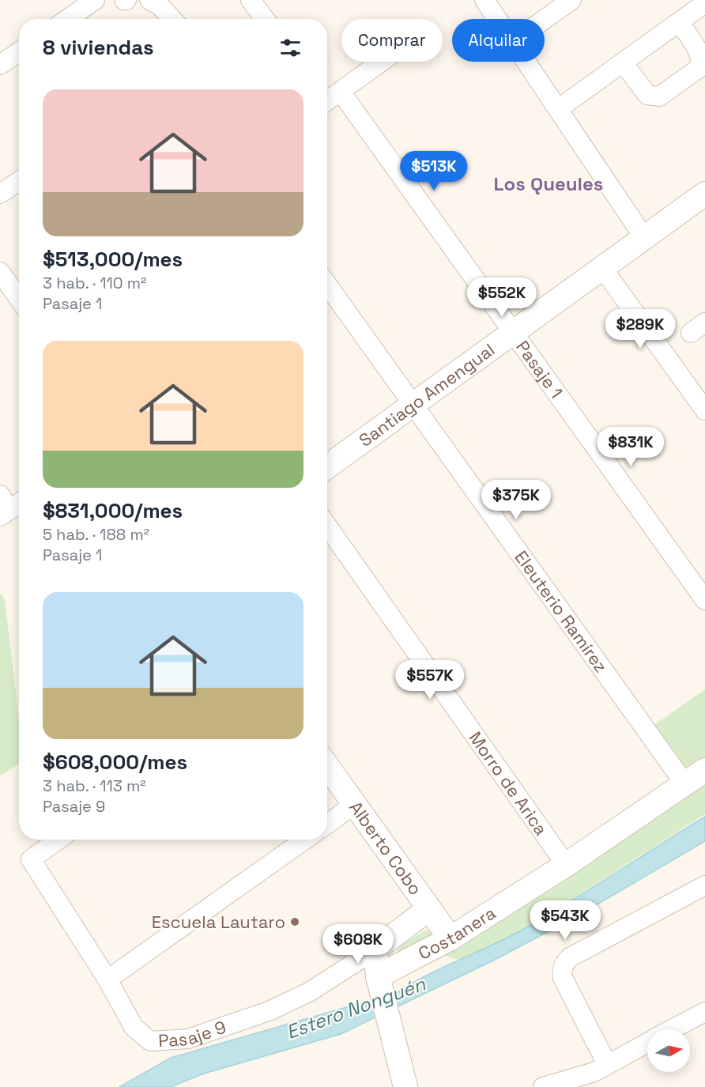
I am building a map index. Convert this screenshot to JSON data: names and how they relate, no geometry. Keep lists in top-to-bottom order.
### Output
{
  "streets": {
    "street": [
      "Pasaje 1",
      "Santiago Amengual",
      "Eleuterio Ramírez",
      "Morro de Arica",
      "Alberto Cobo",
      "Costanera",
      "Pasaje 9"
    ]
  },
  "crossings": [
    ["Pasaje 1", "Santiago Amengual"],
    ["Santiago Amengual", "Eleuterio Ramírez"],
    ["Eleuterio Ramírez", "Costanera"],
    ["Morro de Arica", "Costanera"],
    ["Alberto Cobo", "Costanera"],
    ["Costanera", "Pasaje 9"]
  ],
  "districts": ["Los Queules"],
  "water": ["Estero Nonguén"],
  "places": ["Escuela Lautaro"],
  "north": "right",
  "page": {
    "chip": ["Comprar", "Alquilar"],
    "heading": "8 viviendas",
    "list": [
      {
        "name": "$513,000/mes",
        "note": "3 hab. · 110 m² · Pasaje 1"
      },
      {
        "name": "$831,000/mes",
        "note": "5 hab. · 188 m² · Pasaje 1"
      },
      {
        "name": "$608,000/mes",
        "note": "3 hab. · 113 m² · Pasaje 9"
      }
    ],
    "price": [
      "$513K",
      "$552K",
      "$289K",
      "$831K",
      "$375K",
      "$557K",
      "$543K",
      "$608K"
    ]
  }
}
